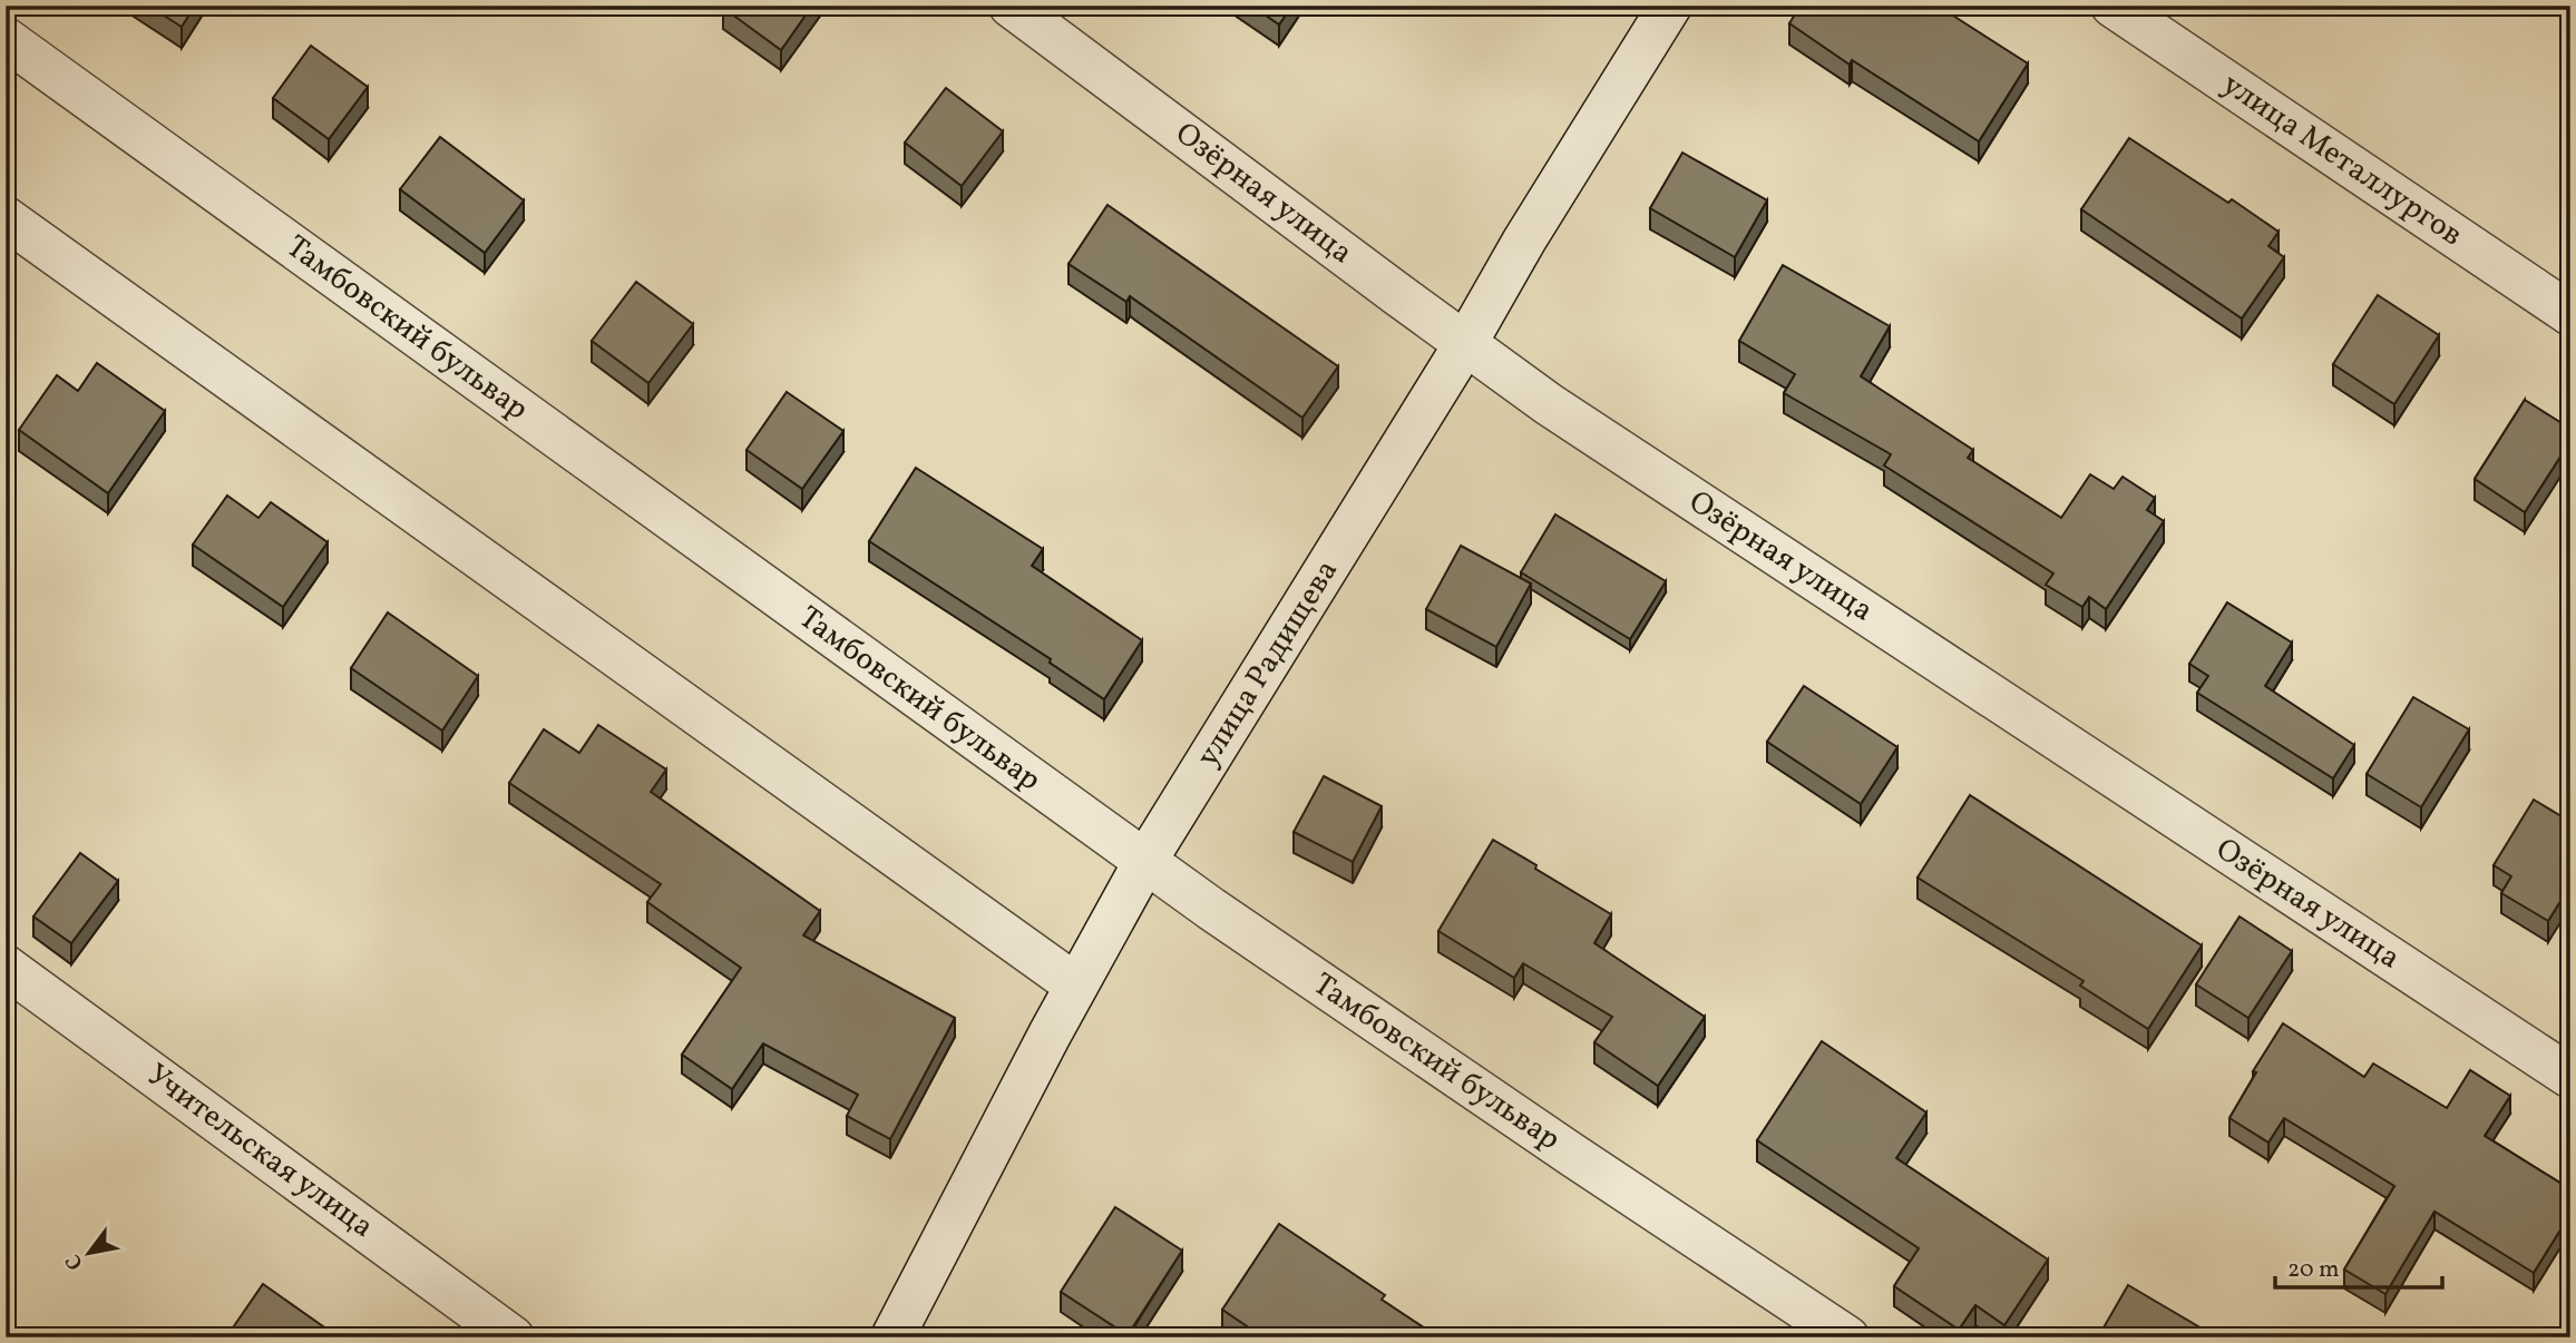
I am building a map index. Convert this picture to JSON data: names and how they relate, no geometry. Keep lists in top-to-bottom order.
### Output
{
  "streets": {
    "street": [
      "улица Металлургов",
      "Озёрная улица",
      "Тамбовский бульвар",
      "улица Радищева",
      "Учительская улица"
    ]
  },
  "crossings": [
    ["Озёрная улица", "улица Радищева"],
    ["Тамбовский бульвар", "улица Радищева"]
  ],
  "scale_bar": "20 m",
  "north": "bottom left"
}
